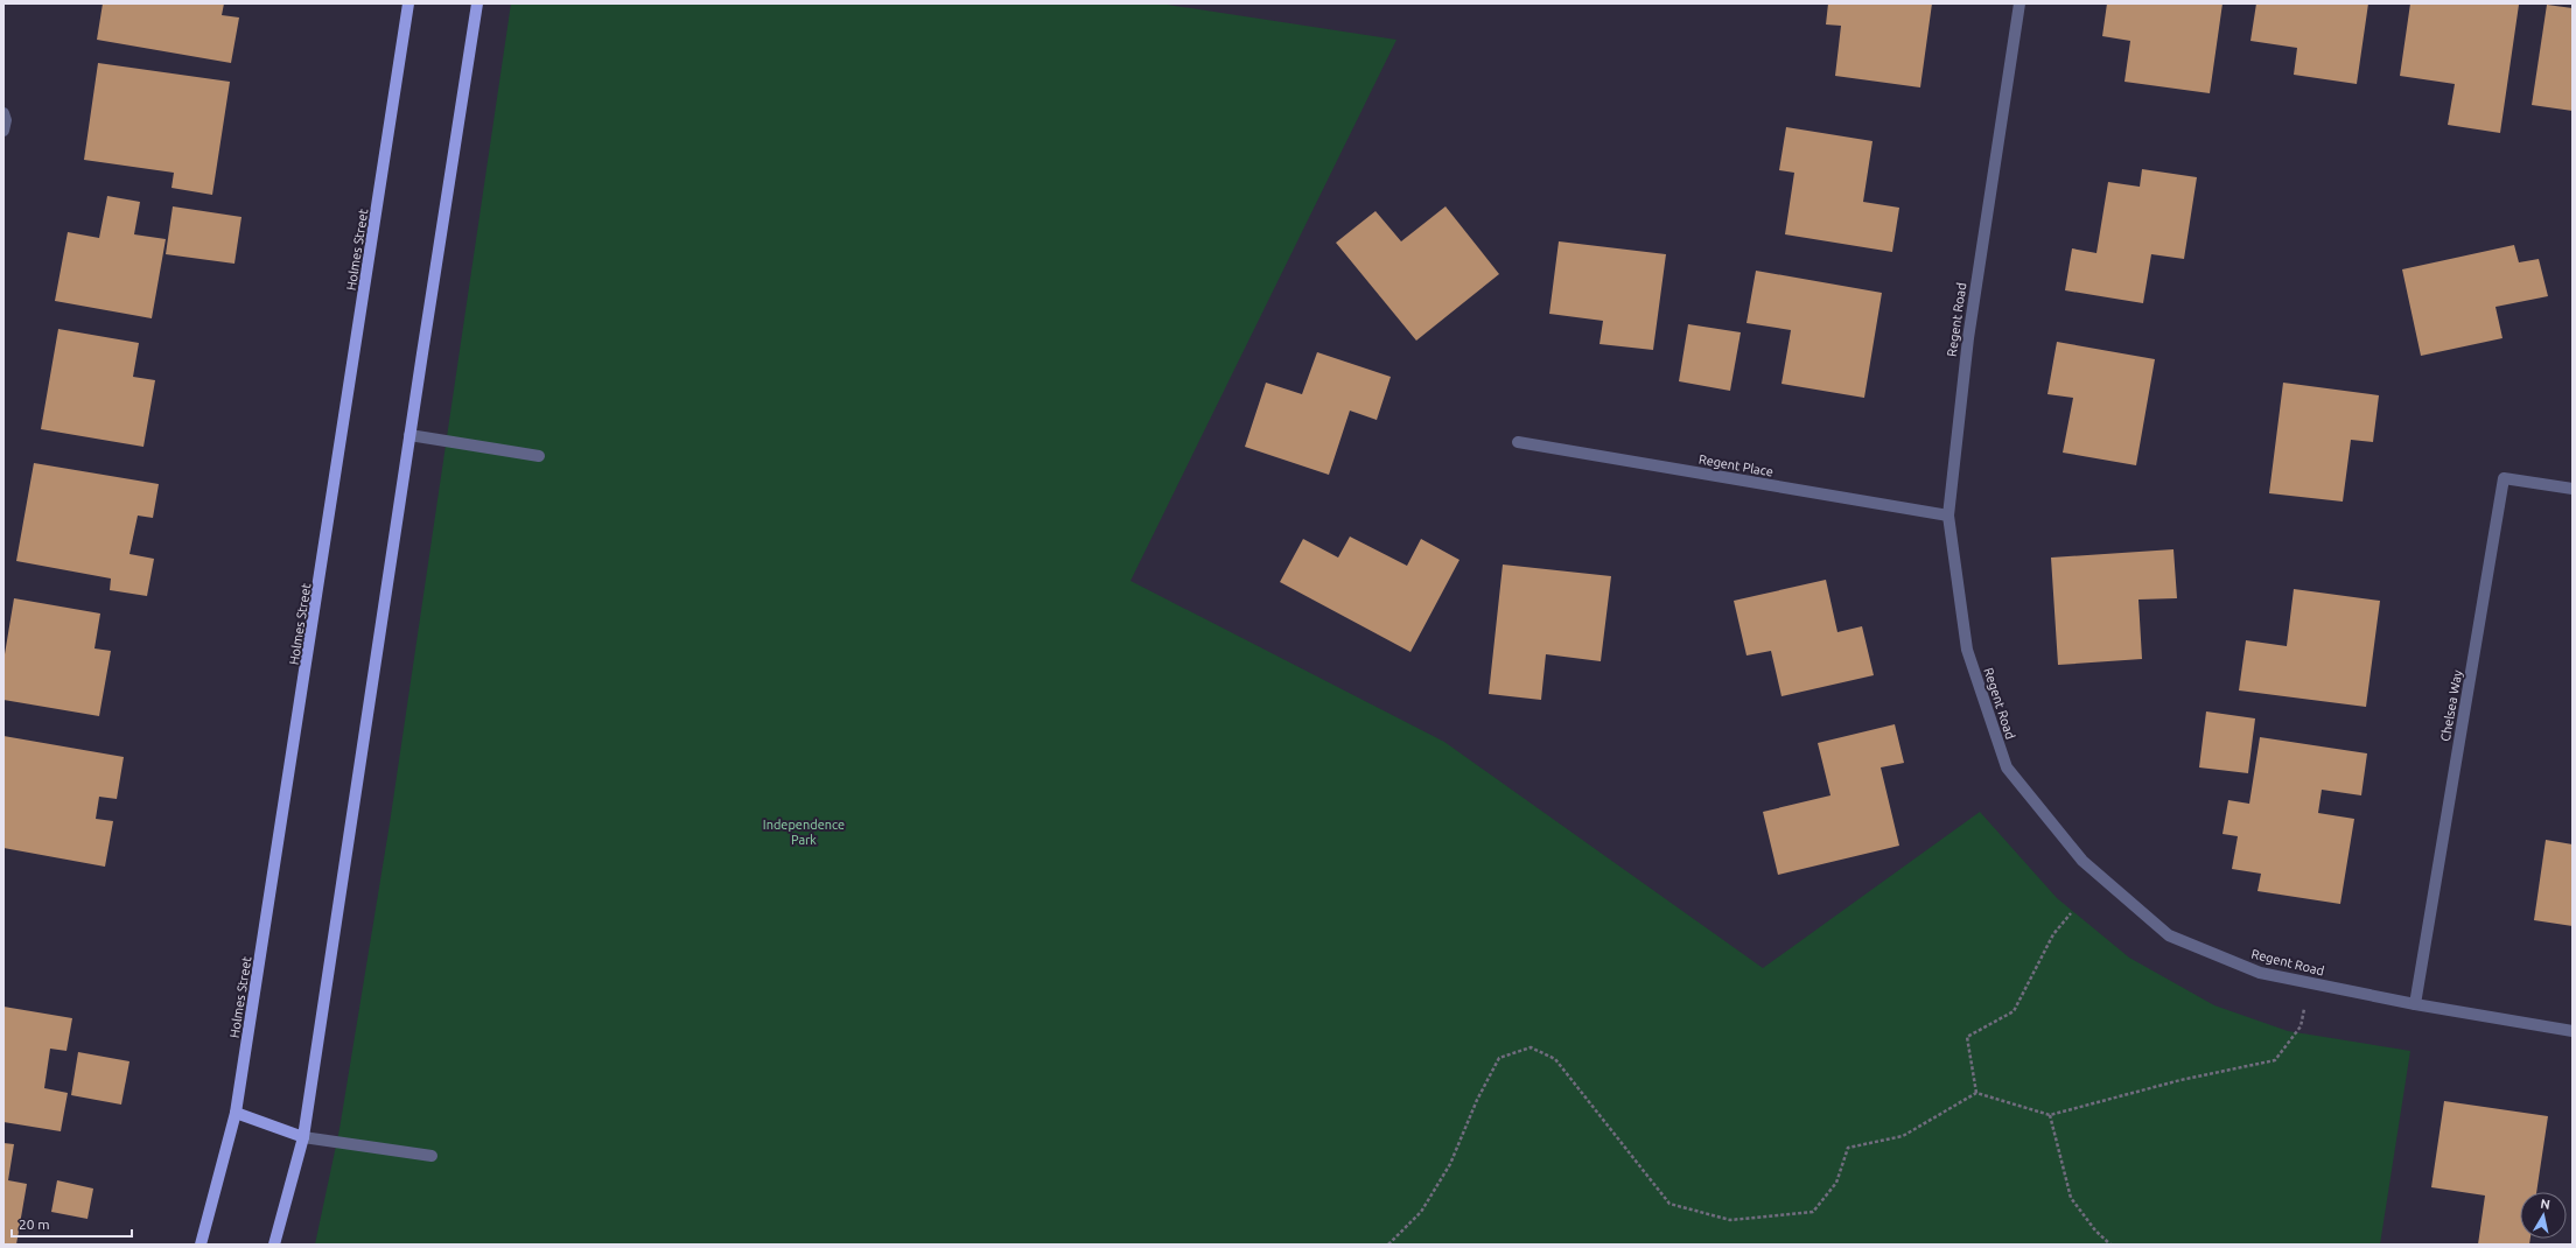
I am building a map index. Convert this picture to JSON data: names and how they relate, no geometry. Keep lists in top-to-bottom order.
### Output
{
  "streets": {
    "main road": ["Holmes Street"],
    "street": ["Regent Road", "Regent Place", "Chelsea Way"]
  },
  "crossings": [
    ["Regent Road", "Regent Place"],
    ["Regent Road", "Chelsea Way"]
  ],
  "parks": ["Independence Park"],
  "scale_bar": "20 m",
  "north": "top"
}
